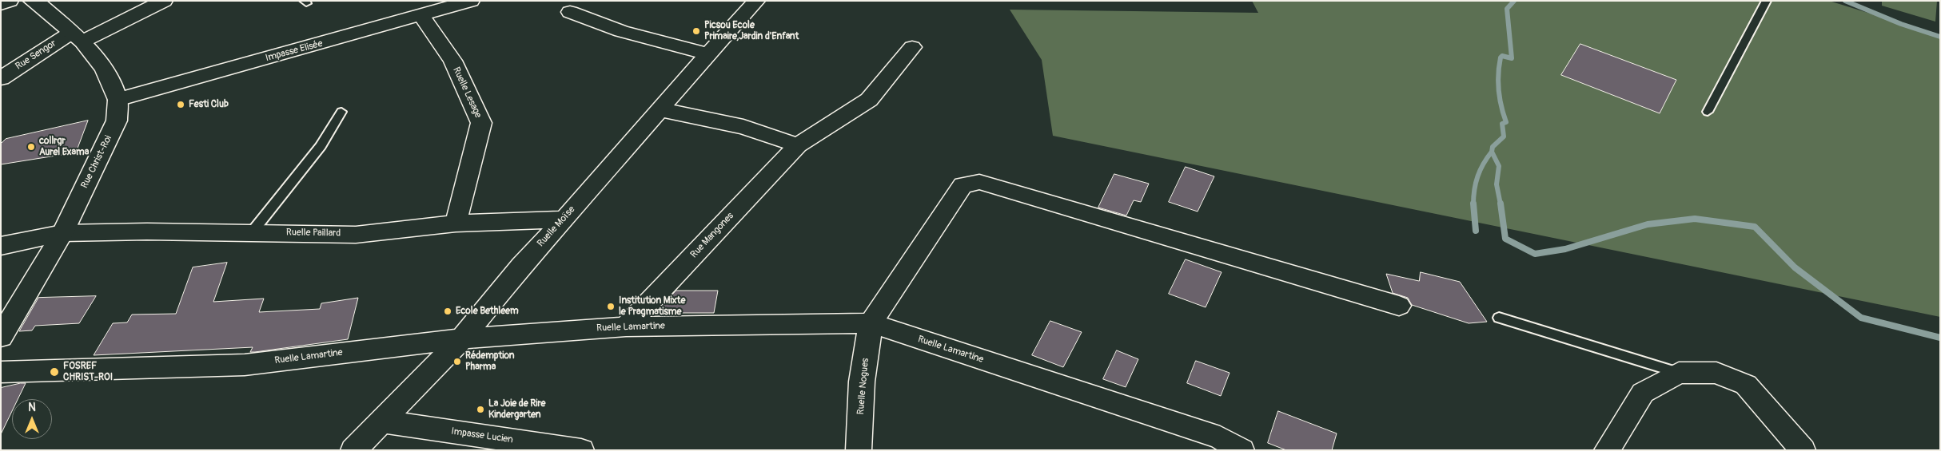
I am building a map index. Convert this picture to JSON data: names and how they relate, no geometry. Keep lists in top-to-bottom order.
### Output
{
  "streets": {
    "street": [
      "Impasse Elisée",
      "Rue Sengor",
      "Ruelle Lesage",
      "Rue Christ-Roi",
      "Ruelle Moïse",
      "Ruelle Paillard",
      "Rue Mangones",
      "Ruelle Lamartine",
      "Ruelle Nogues",
      "Impasse Lucien"
    ]
  },
  "crossings": [
    ["Impasse Elisée", "Ruelle Lesage"],
    ["Impasse Elisée", "Rue Christ-Roi"],
    ["Rue Sengor", "Rue Christ-Roi"],
    ["Ruelle Lesage", "Ruelle Paillard"],
    ["Rue Christ-Roi", "Ruelle Paillard"],
    ["Ruelle Moïse", "Ruelle Paillard"],
    ["Ruelle Moïse", "Ruelle Lamartine"],
    ["Ruelle Moïse", "Impasse Lucien"],
    ["Rue Mangones", "Ruelle Lamartine"],
    ["Ruelle Lamartine", "Ruelle Nogues"]
  ],
  "places": [
    "Picsou Ecole Primaire,Jardin d'Enfant",
    "Festi Club",
    "collrgr Aurel Exama",
    "Institution Mixte le Pragmatisme",
    "Ecole Bethleem",
    "Rédemption Pharma",
    "FOSREF CHRIST-ROI",
    "La Joie de Rire Kindergarten"
  ],
  "north": "top"
}
